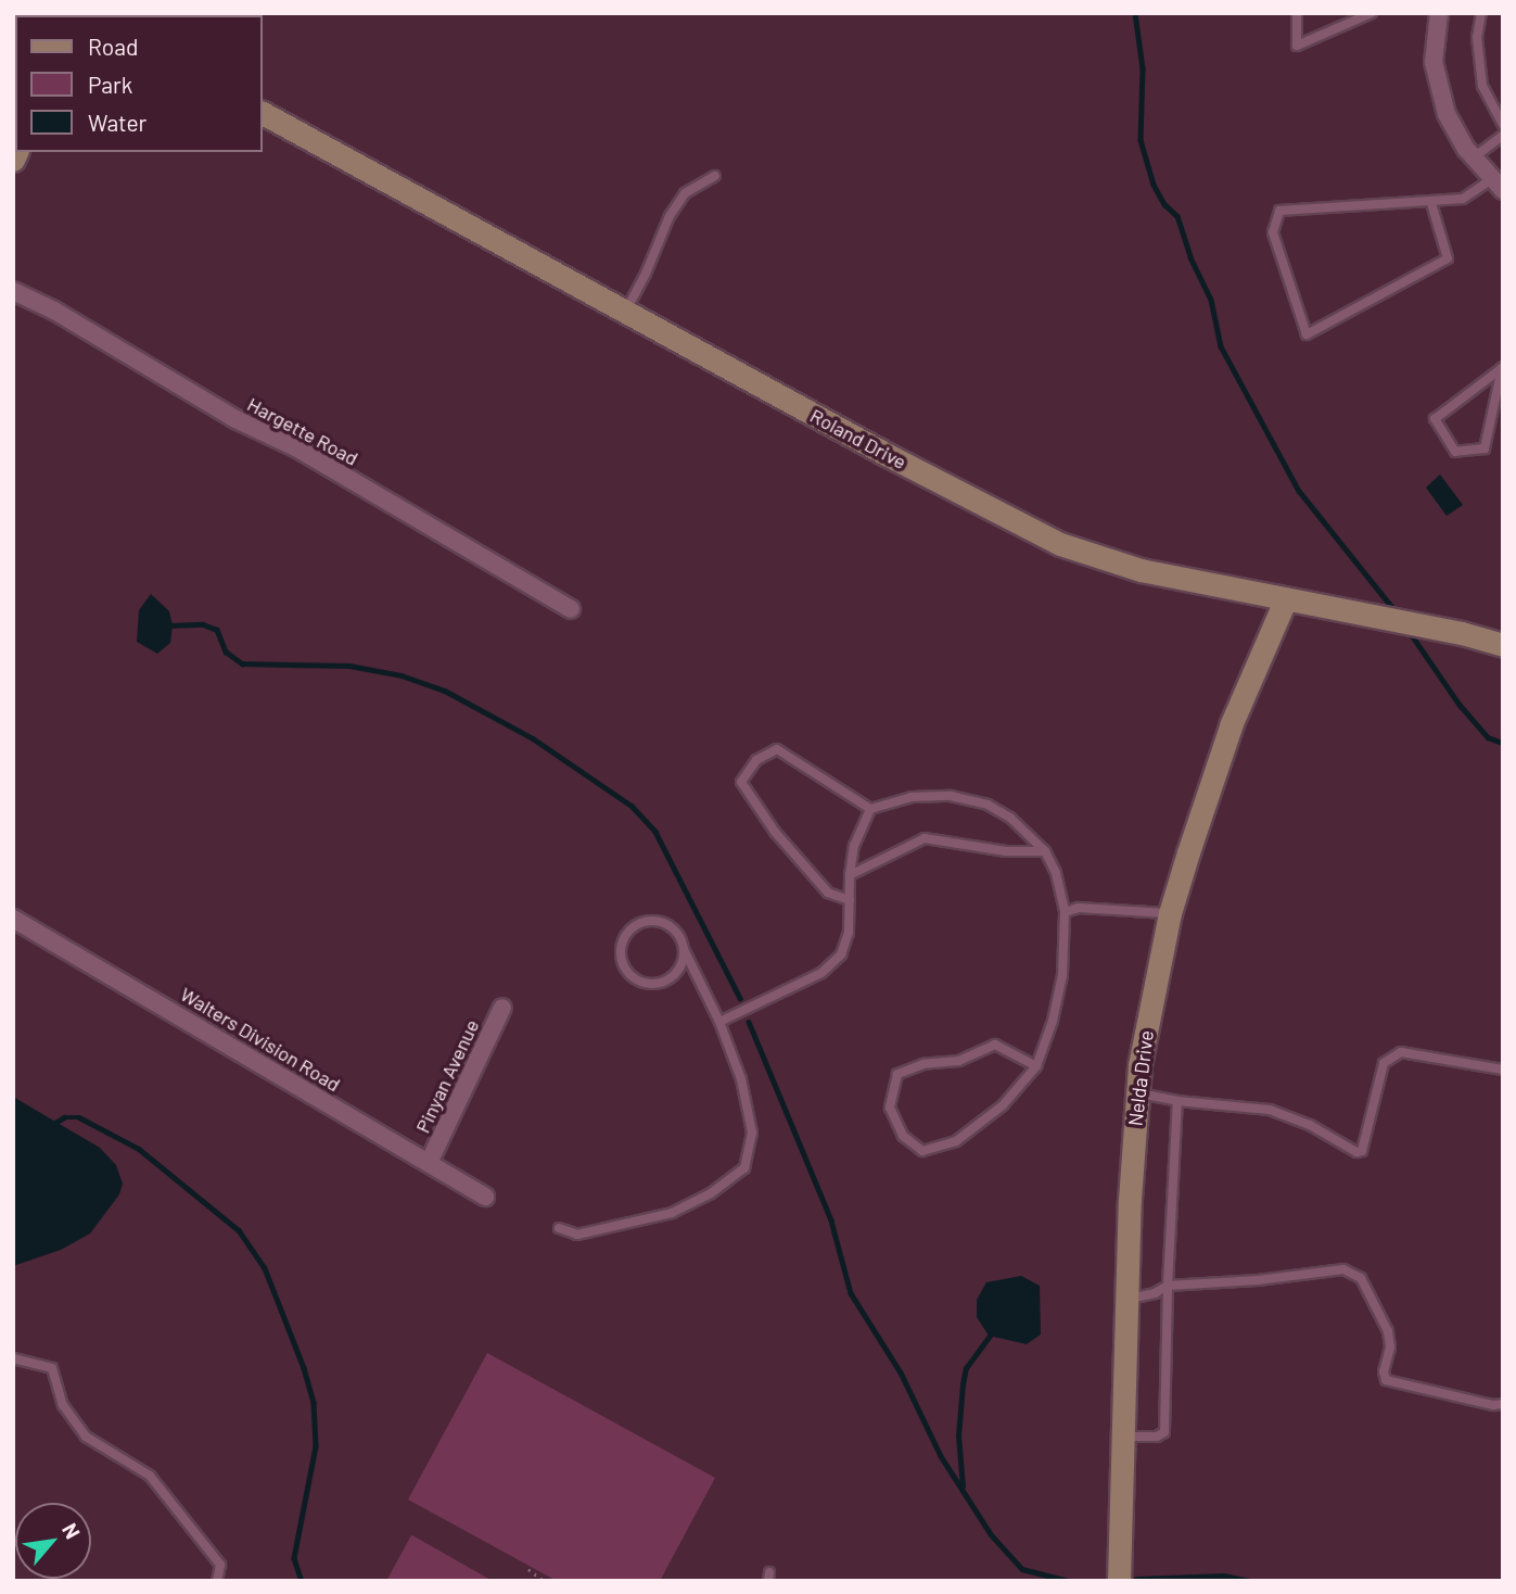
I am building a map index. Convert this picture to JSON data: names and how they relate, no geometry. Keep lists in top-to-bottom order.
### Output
{
  "streets": {
    "street": [
      "Hargette Road",
      "Roland Drive",
      "Walters Division Road",
      "Pinyan Avenue",
      "Nelda Drive"
    ]
  },
  "crossings": [
    ["Roland Drive", "Nelda Drive"],
    ["Walters Division Road", "Pinyan Avenue"]
  ],
  "legend": ["Road", "Park", "Water"],
  "north": "top right"
}
